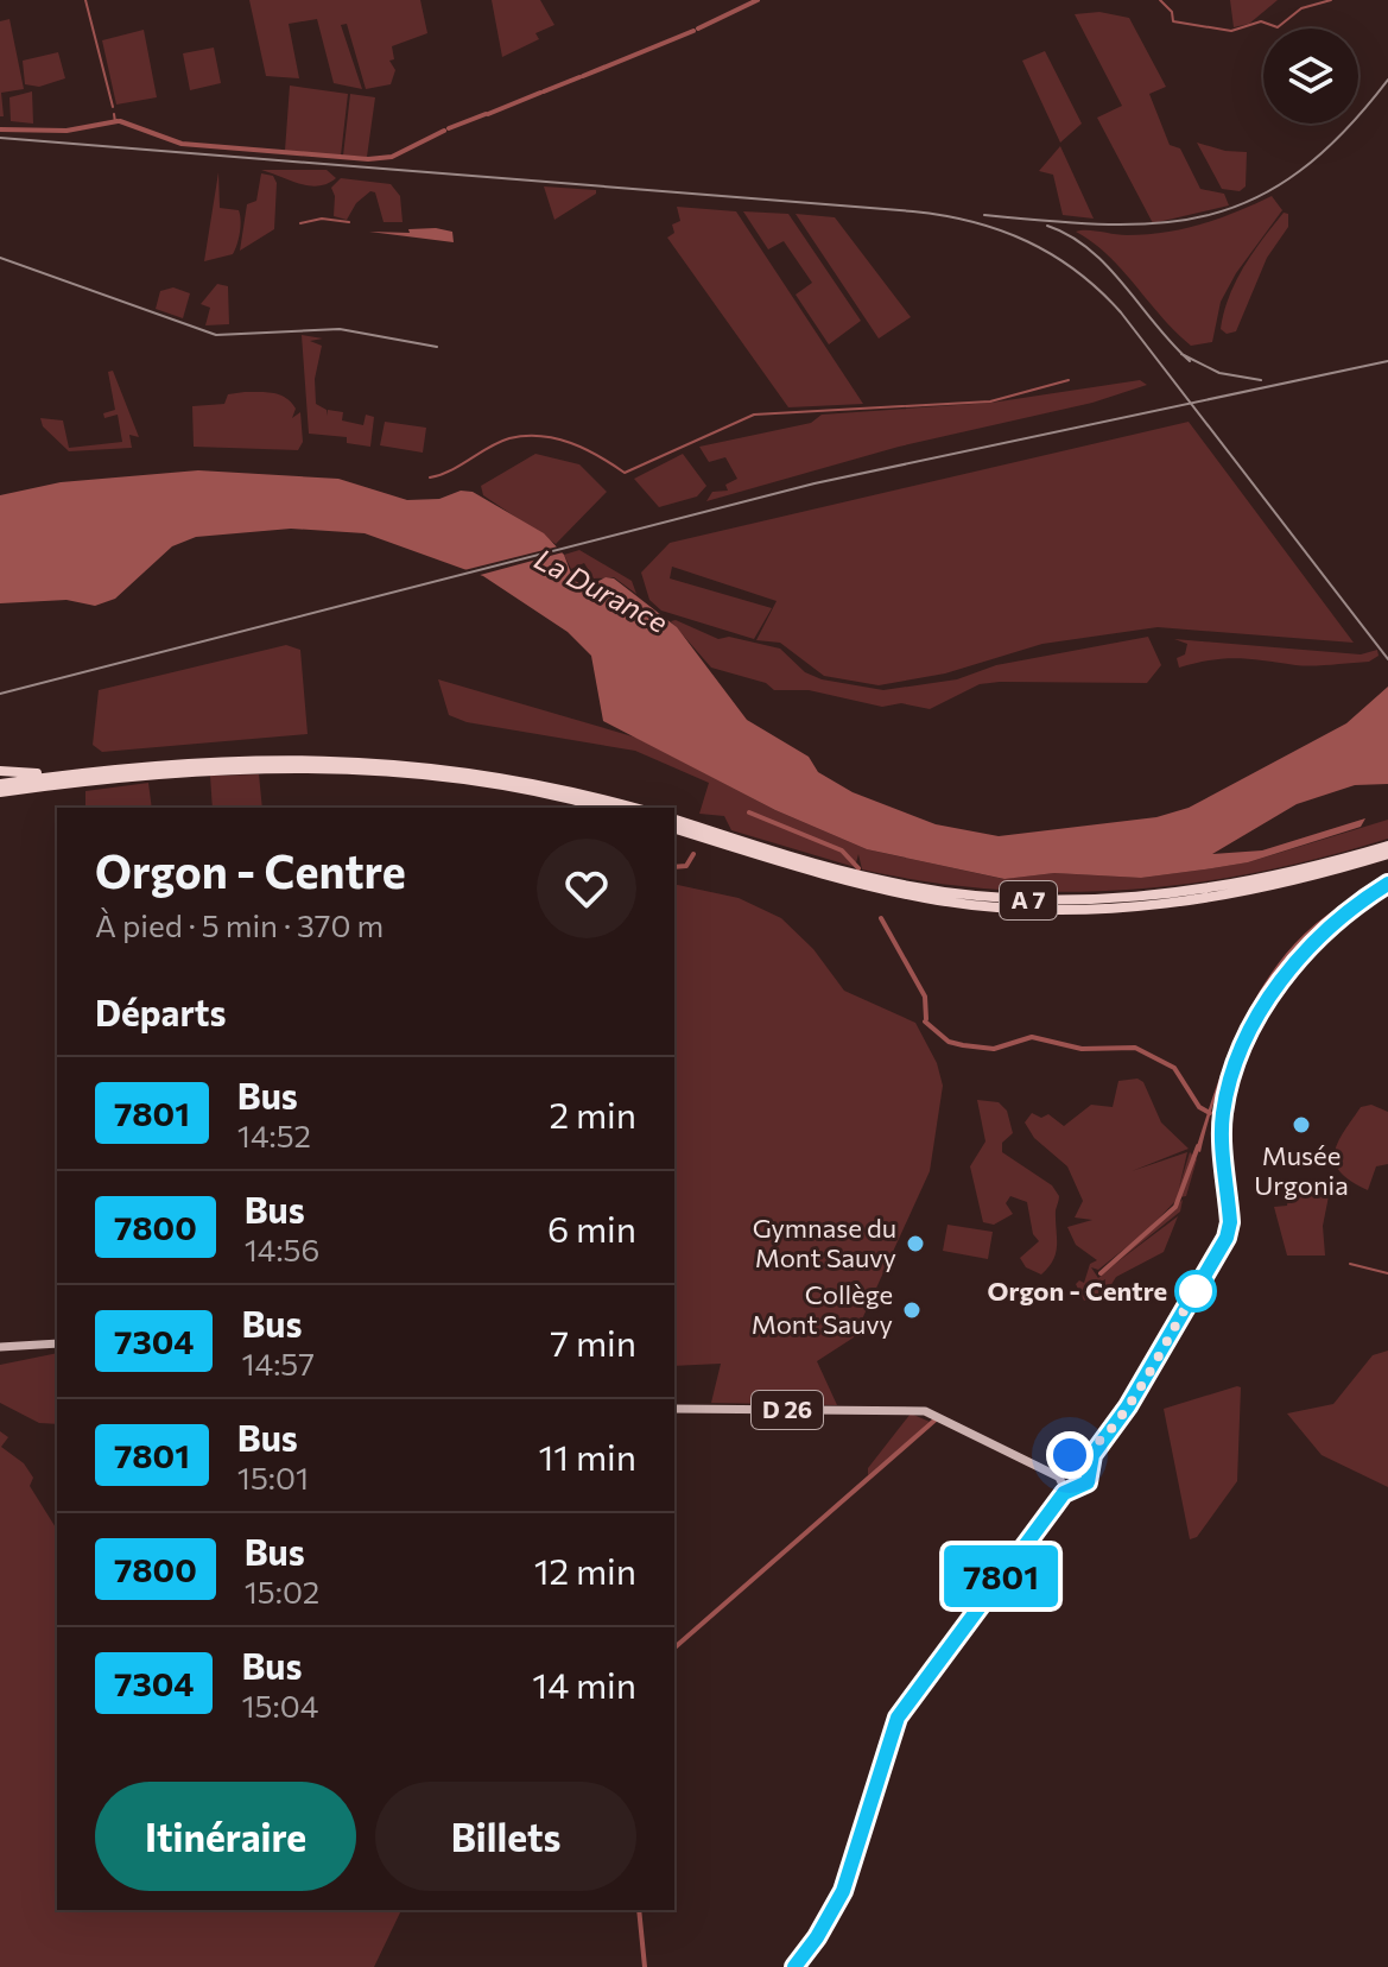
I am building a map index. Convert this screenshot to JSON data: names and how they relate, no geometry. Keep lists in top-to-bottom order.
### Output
{
  "streets": {
    "highway": ["A 7"],
    "main road": ["D 26"]
  },
  "water": ["La Durance"],
  "places": [
    "Musée Urgonia",
    "Gymnase du Mont Sauvy",
    "Orgon - Centre",
    "Collège Mont Sauvy"
  ],
  "lines": ["bus line 7801"],
  "page": {
    "on_map": "7801",
    "heading": [
      ["Orgon - Centre", "À pied · 5 min · 370 m"],
      "Départs"
    ],
    "list": [
      {
        "mark": "7801",
        "name": "Bus",
        "note": "14:52",
        "value": "2 min"
      },
      {
        "mark": "7800",
        "name": "Bus",
        "note": "14:56",
        "value": "6 min"
      },
      {
        "mark": "7304",
        "name": "Bus",
        "note": "14:57",
        "value": "7 min"
      },
      {
        "mark": "7801",
        "name": "Bus",
        "note": "15:01",
        "value": "11 min"
      },
      {
        "mark": "7800",
        "name": "Bus",
        "note": "15:02",
        "value": "12 min"
      },
      {
        "mark": "7304",
        "name": "Bus",
        "note": "15:04",
        "value": "14 min"
      }
    ],
    "buttons": ["Itinéraire", "Billets"]
  }
}
